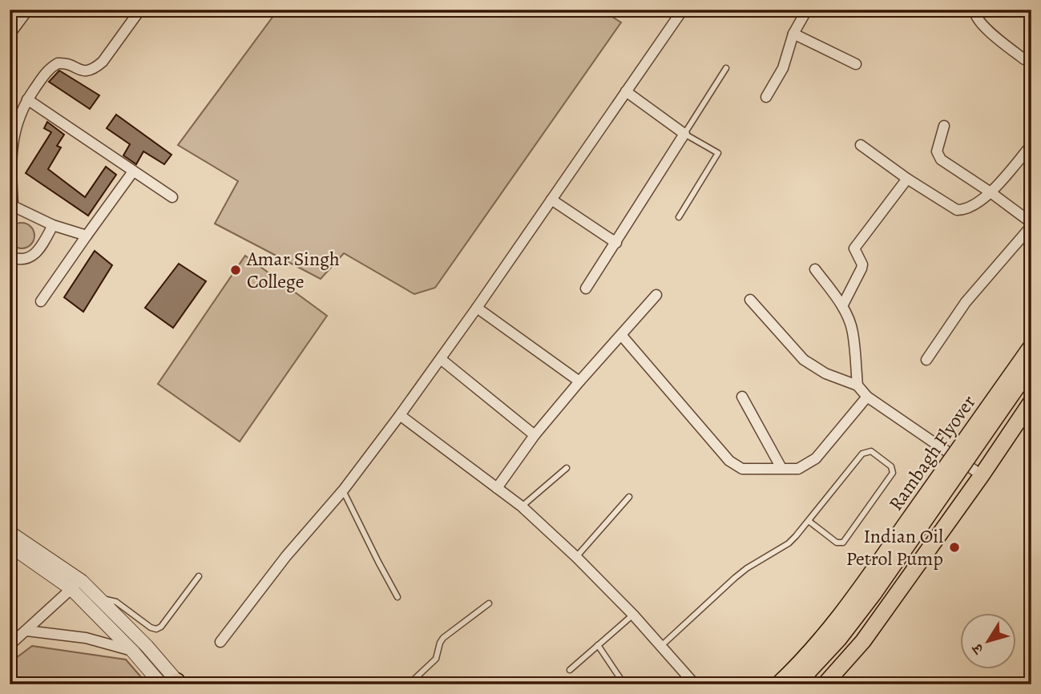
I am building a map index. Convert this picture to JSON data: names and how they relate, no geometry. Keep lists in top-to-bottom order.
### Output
{
  "streets": {
    "main road": ["Rambagh Flyover"]
  },
  "places": ["Amar Singh College", "Indian Oil Petrol Pump"],
  "north": "bottom left"
}
